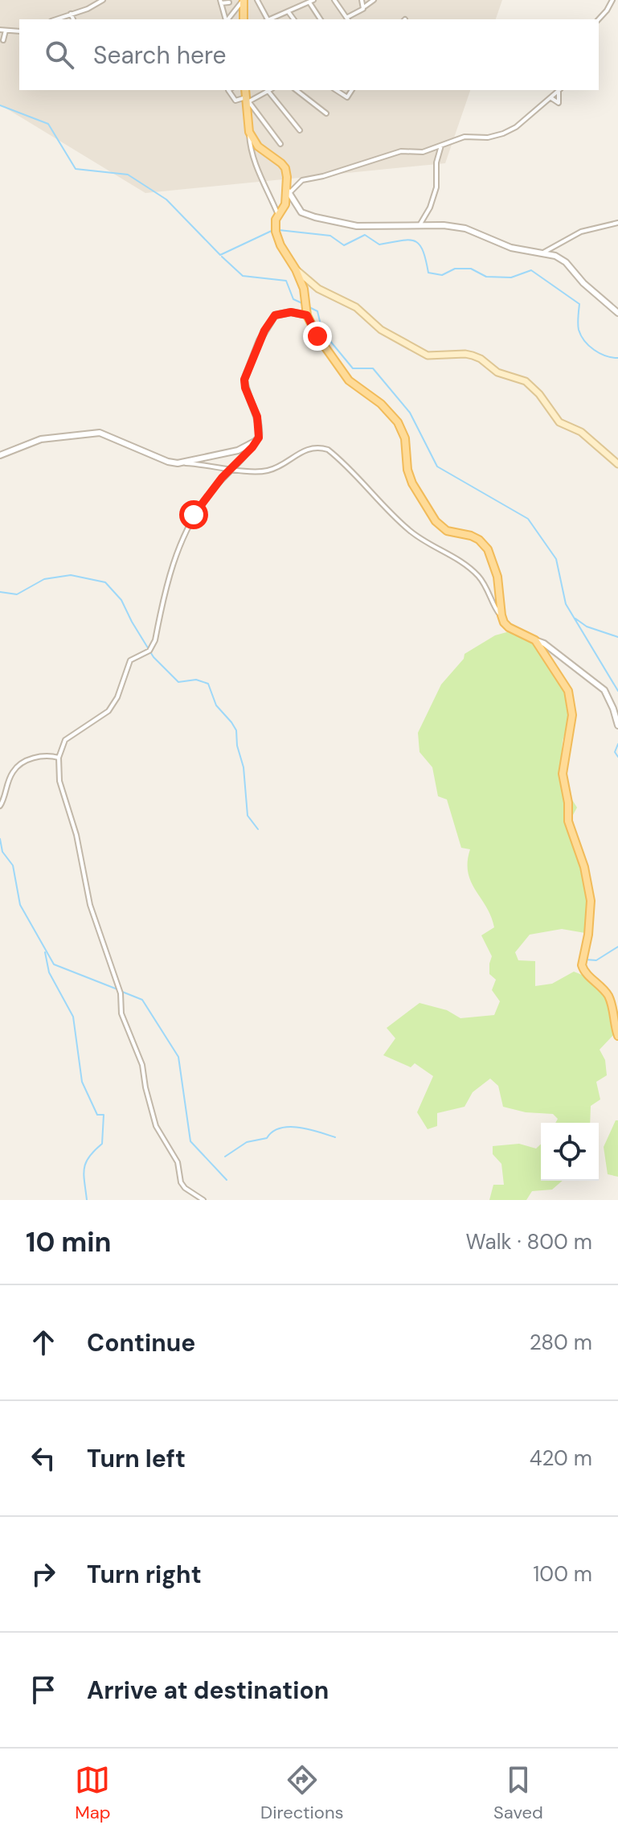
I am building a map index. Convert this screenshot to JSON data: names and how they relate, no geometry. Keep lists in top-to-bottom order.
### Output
{
  "page": {
    "search": "Search here",
    "heading": ["10 min", "Walk · 800 m"],
    "list": [
      ["Continue", "280 m"],
      ["Turn left", "420 m"],
      ["Turn right", "100 m"],
      "Arrive at destination"
    ],
    "nav": ["Map", "Directions", "Saved"]
  }
}
